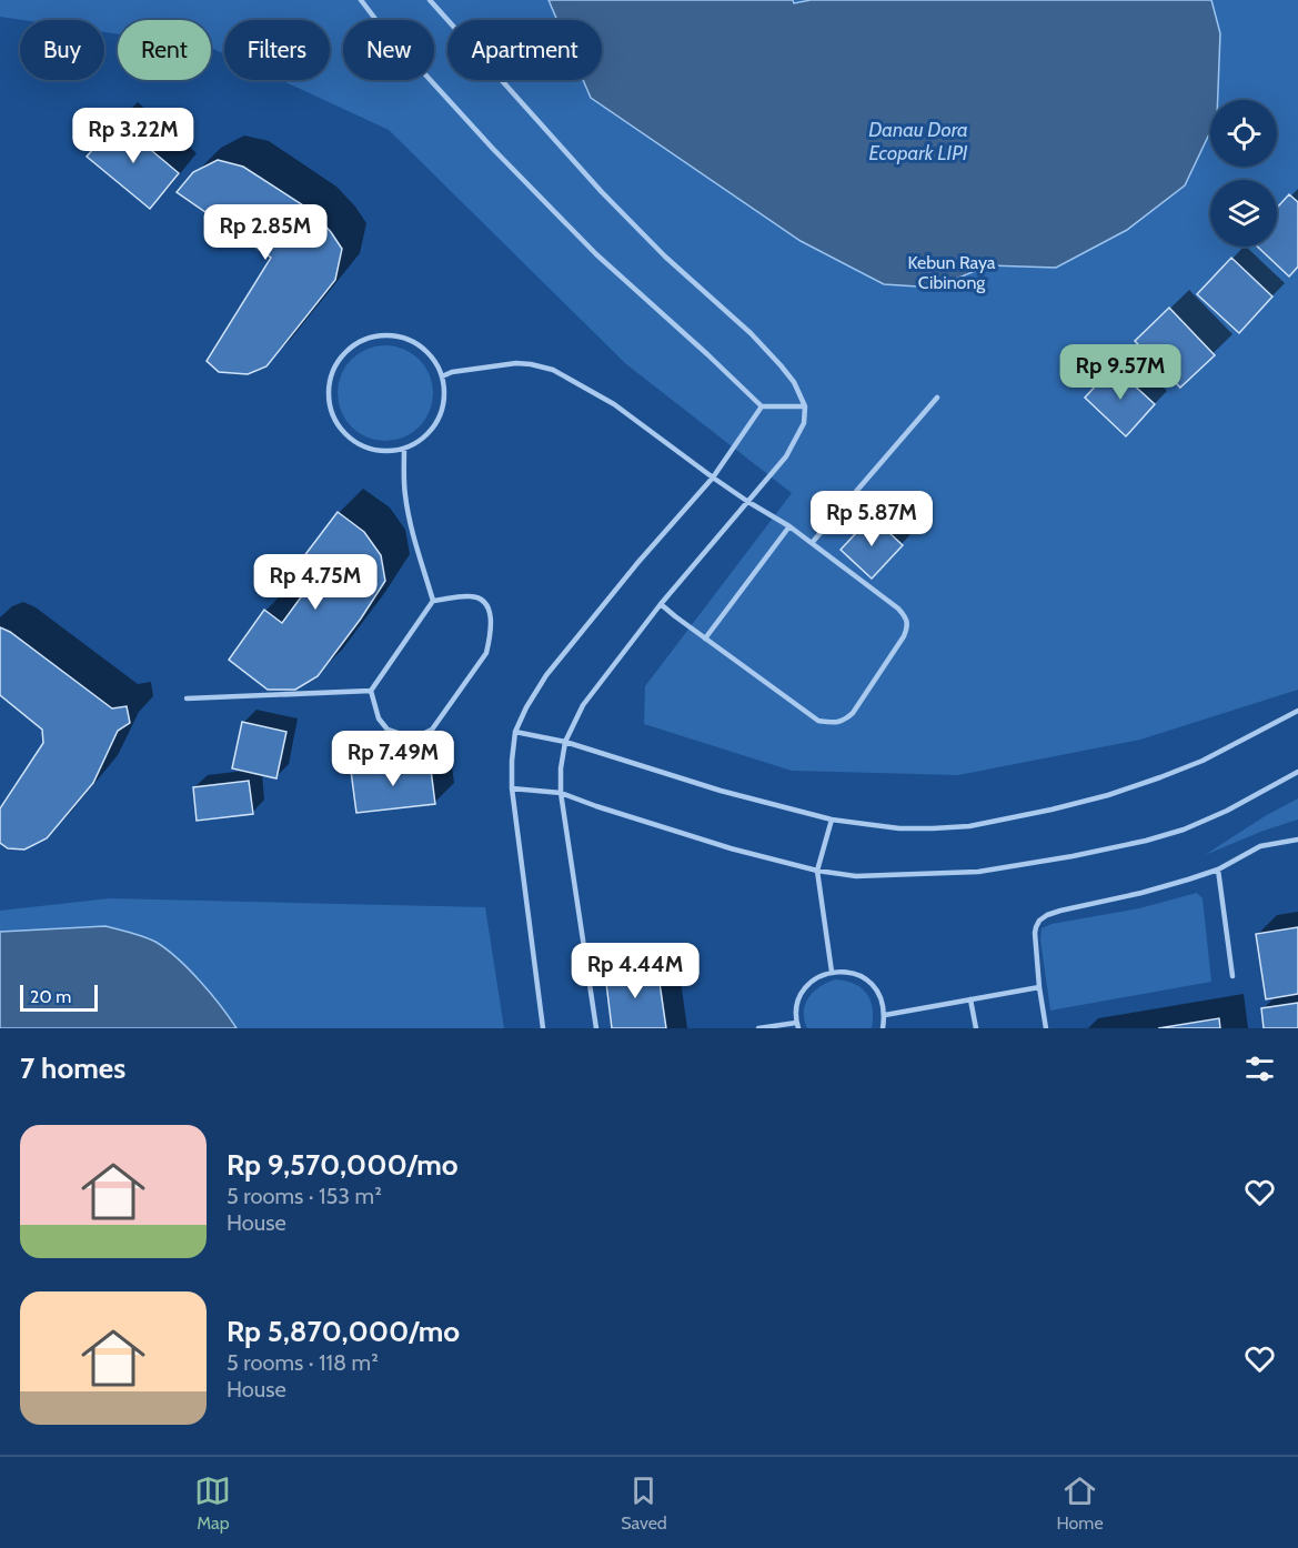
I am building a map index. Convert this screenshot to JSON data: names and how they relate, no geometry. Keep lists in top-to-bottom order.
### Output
{
  "water": ["Danau Dora Ecopark LIPI"],
  "parks": ["Kebun Raya Cibinong"],
  "scale_bar": "20 m",
  "page": {
    "chip": [
      "Buy",
      "Rent",
      "Filters",
      "New",
      "Apartment"
    ],
    "price": [
      "Rp 3.22M",
      "Rp 2.85M",
      "Rp 9.57M",
      "Rp 5.87M",
      "Rp 4.75M",
      "Rp 7.49M",
      "Rp 4.44M"
    ],
    "scale": "20 m",
    "heading": "7 homes",
    "list": [
      {
        "name": "Rp 9,570,000/mo",
        "note": "5 rooms · 153 m² · House"
      },
      {
        "name": "Rp 5,870,000/mo",
        "note": "5 rooms · 118 m² · House"
      }
    ],
    "tabs": ["Map", "Saved", "Home"]
  }
}
